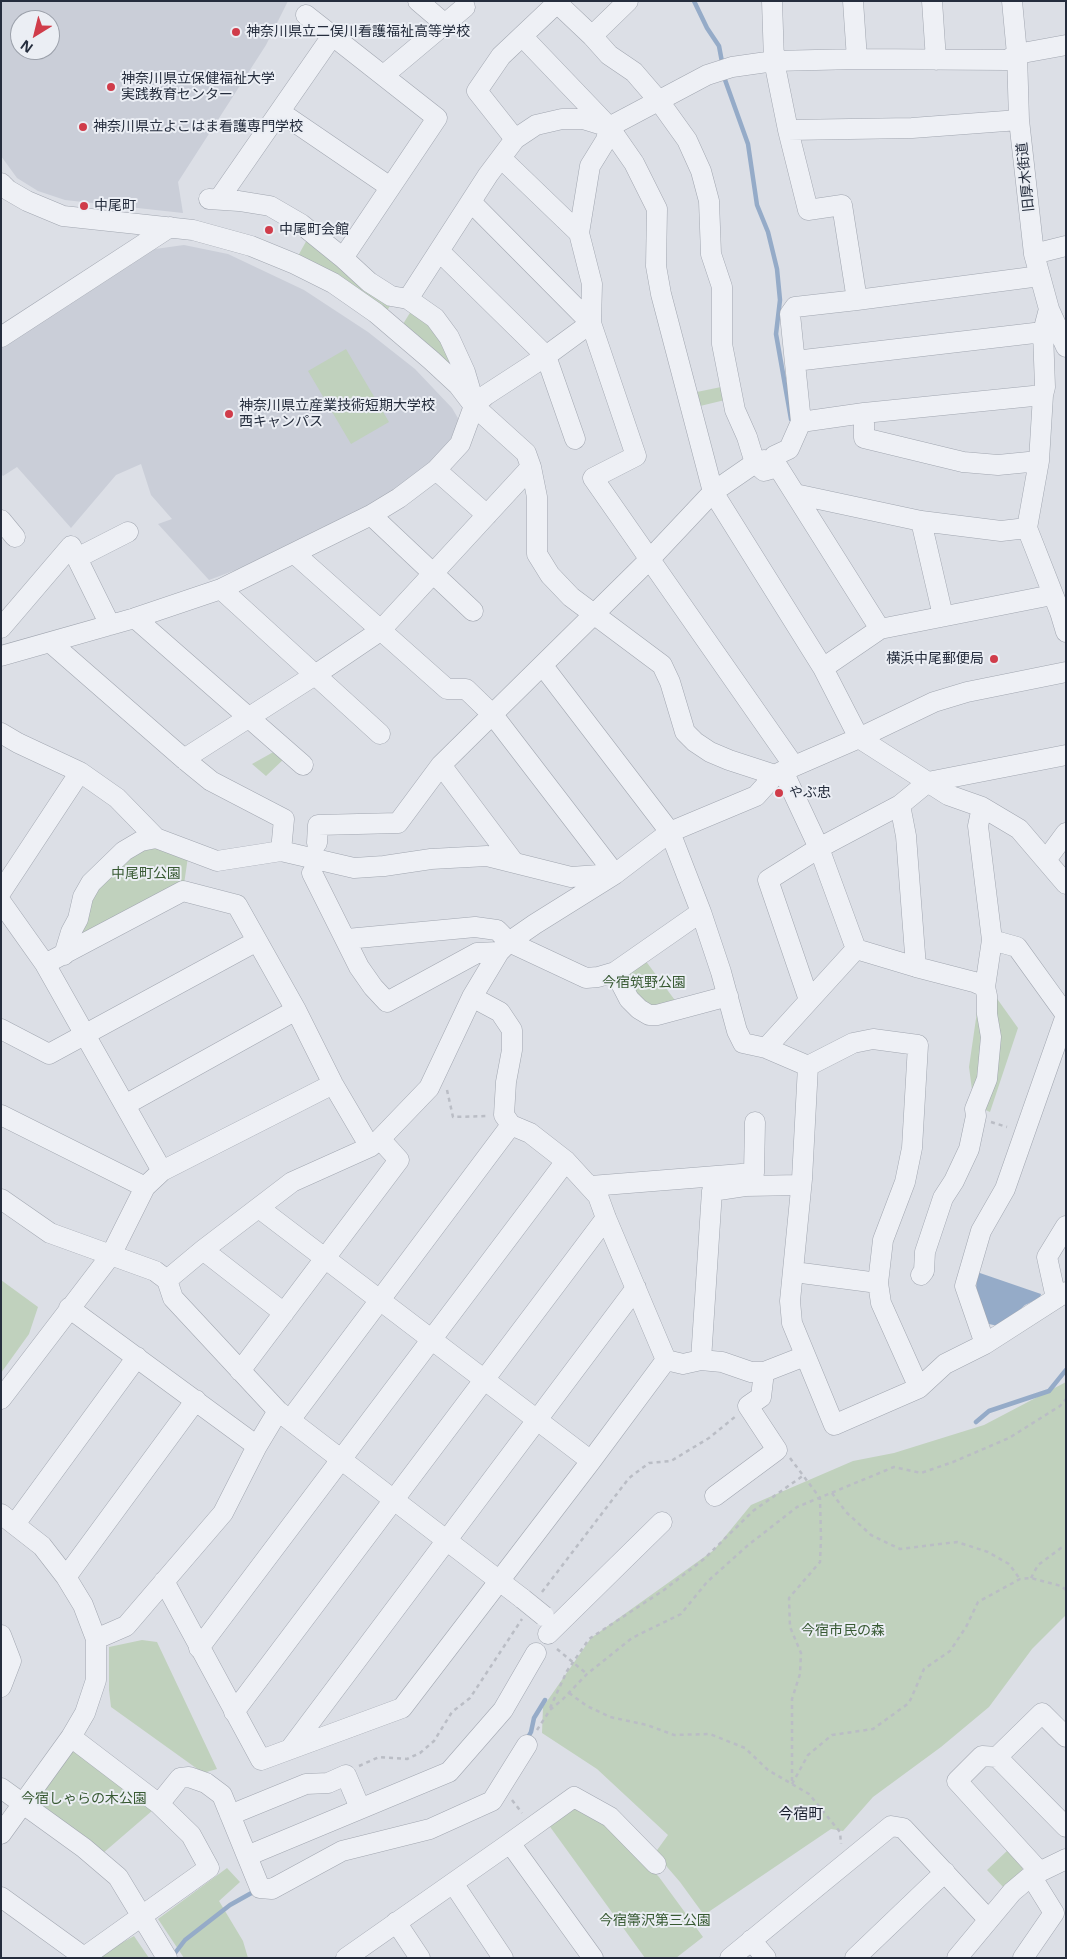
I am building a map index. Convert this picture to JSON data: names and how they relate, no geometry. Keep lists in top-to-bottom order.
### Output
{
  "streets": {
    "street": ["旧厚木街道"]
  },
  "districts": ["今宿町"],
  "parks": [
    "中尾町公園",
    "今宿筑野公園",
    "今宿市民の森",
    "今宿しゃらの木公園",
    "今宿箒沢第三公園"
  ],
  "places": [
    "神奈川県立二俣川看護福祉高等学校",
    "神奈川県立保健福祉大学 実践教育センター",
    "神奈川県立よこはま看護専門学校",
    "中尾町",
    "中尾町会館",
    "神奈川県立産業技術短期大学校 西キャンパス",
    "横浜中尾郵便局",
    "やぶ忠"
  ],
  "north": "bottom left"
}
